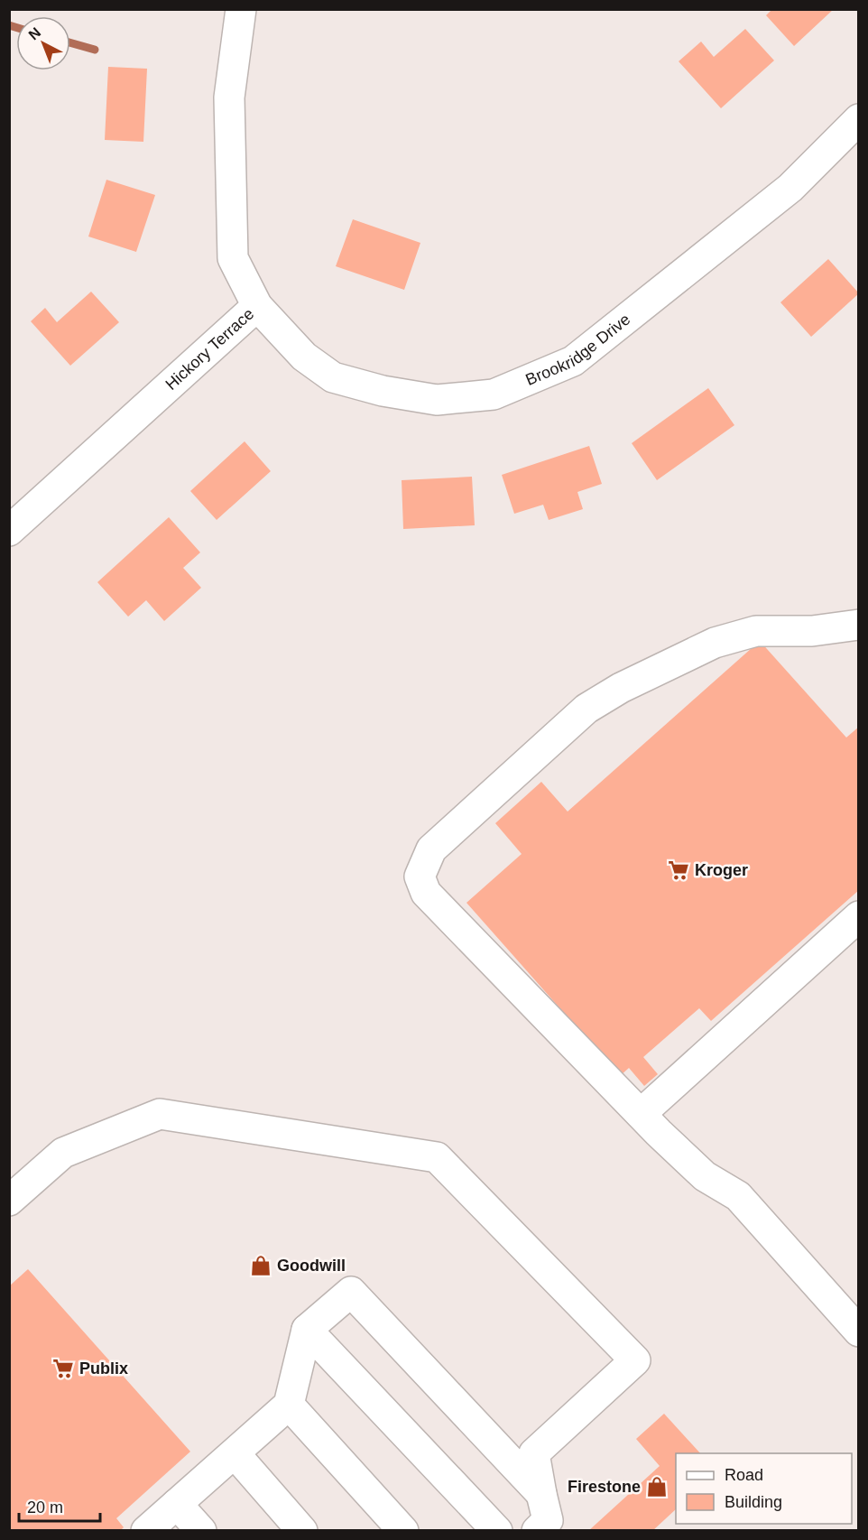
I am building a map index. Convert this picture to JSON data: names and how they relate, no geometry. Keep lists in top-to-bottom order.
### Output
{
  "streets": {
    "street": ["Brookridge Drive", "Hickory Terrace"]
  },
  "crossings": [
    ["Brookridge Drive", "Hickory Terrace"]
  ],
  "places": {
    "supermarket": ["Kroger", "Publix"],
    "shop": ["Goodwill", "Firestone"]
  },
  "legend": ["Road", "Building"],
  "scale_bar": "20 m",
  "north": "top left"
}
